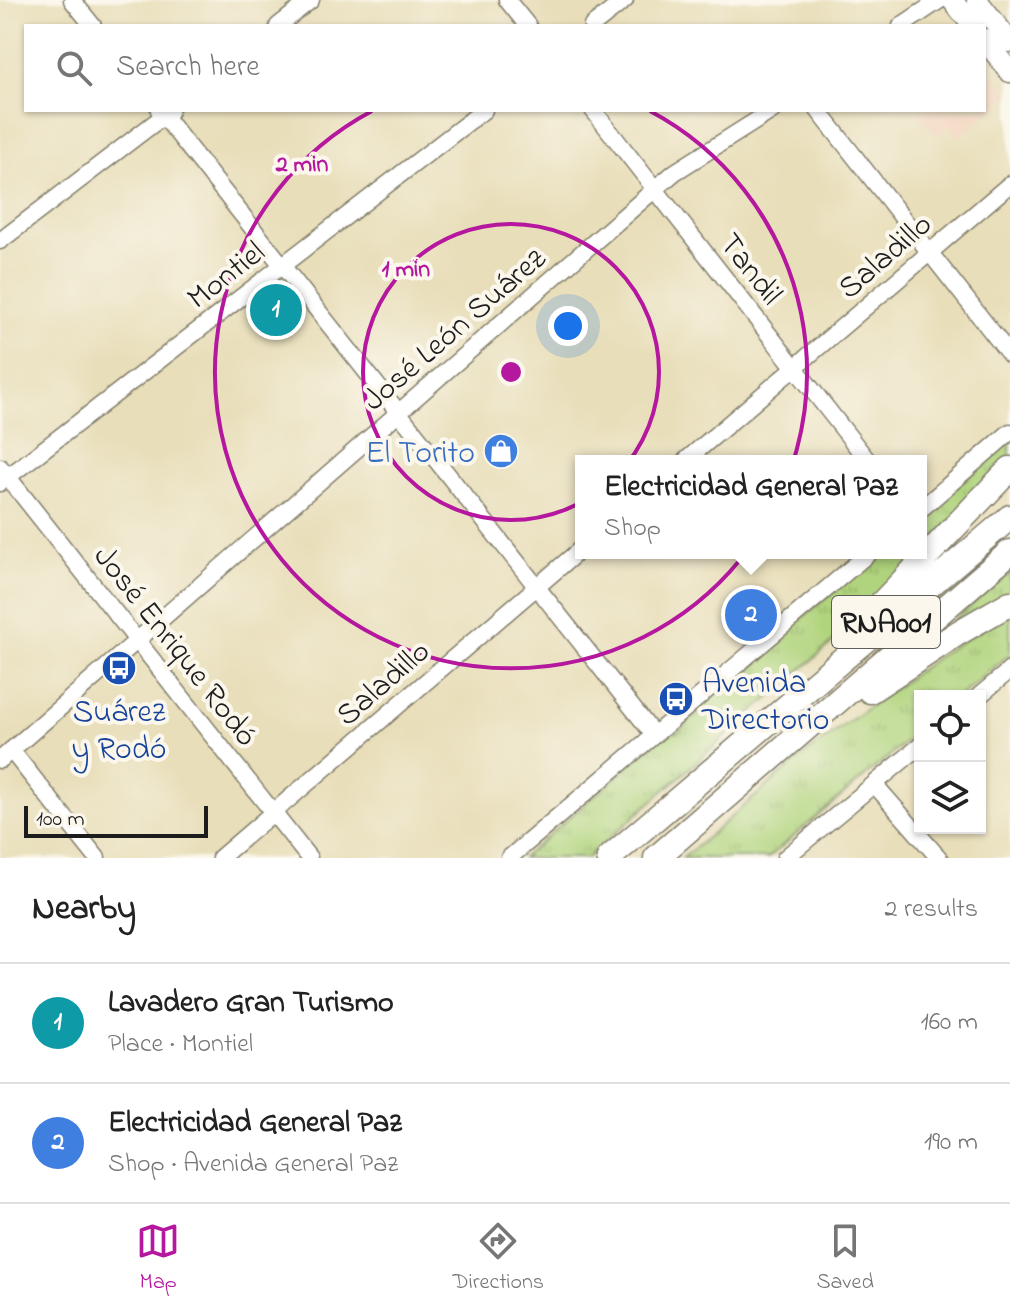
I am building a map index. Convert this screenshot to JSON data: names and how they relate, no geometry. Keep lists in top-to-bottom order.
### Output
{
  "streets": {
    "highway": ["RNA001"],
    "street": [
      "Saladillo",
      "Tandil",
      "Montiel",
      "José León Suárez",
      "José Enrique Rodó"
    ]
  },
  "crossings": [
    ["Saladillo", "Tandil"],
    ["Saladillo", "José Enrique Rodó"],
    ["Tandil", "José León Suárez"],
    ["Montiel", "José Enrique Rodó"],
    ["José León Suárez", "José Enrique Rodó"]
  ],
  "places": {
    "shop": ["El Torito"],
    "bus stop": ["Suárez y Rodó", "Avenida Directorio"]
  },
  "scale_bar": "100 m",
  "page": {
    "search": "Search here",
    "pins": ["1", "2"],
    "popup": ["Electricidad General Paz", "Shop"],
    "scale": "100 m",
    "heading": ["Nearby", "2 results"],
    "list": [
      {
        "mark": "1",
        "name": "Lavadero Gran Turismo",
        "note": "Place · Montiel",
        "value": "160 m"
      },
      {
        "mark": "2",
        "name": "Electricidad General Paz",
        "note": "Shop · Avenida General Paz",
        "value": "190 m"
      }
    ],
    "nav": ["Map", "Directions", "Saved"]
  },
  "rings": ["2 min", "1 min"]
}
